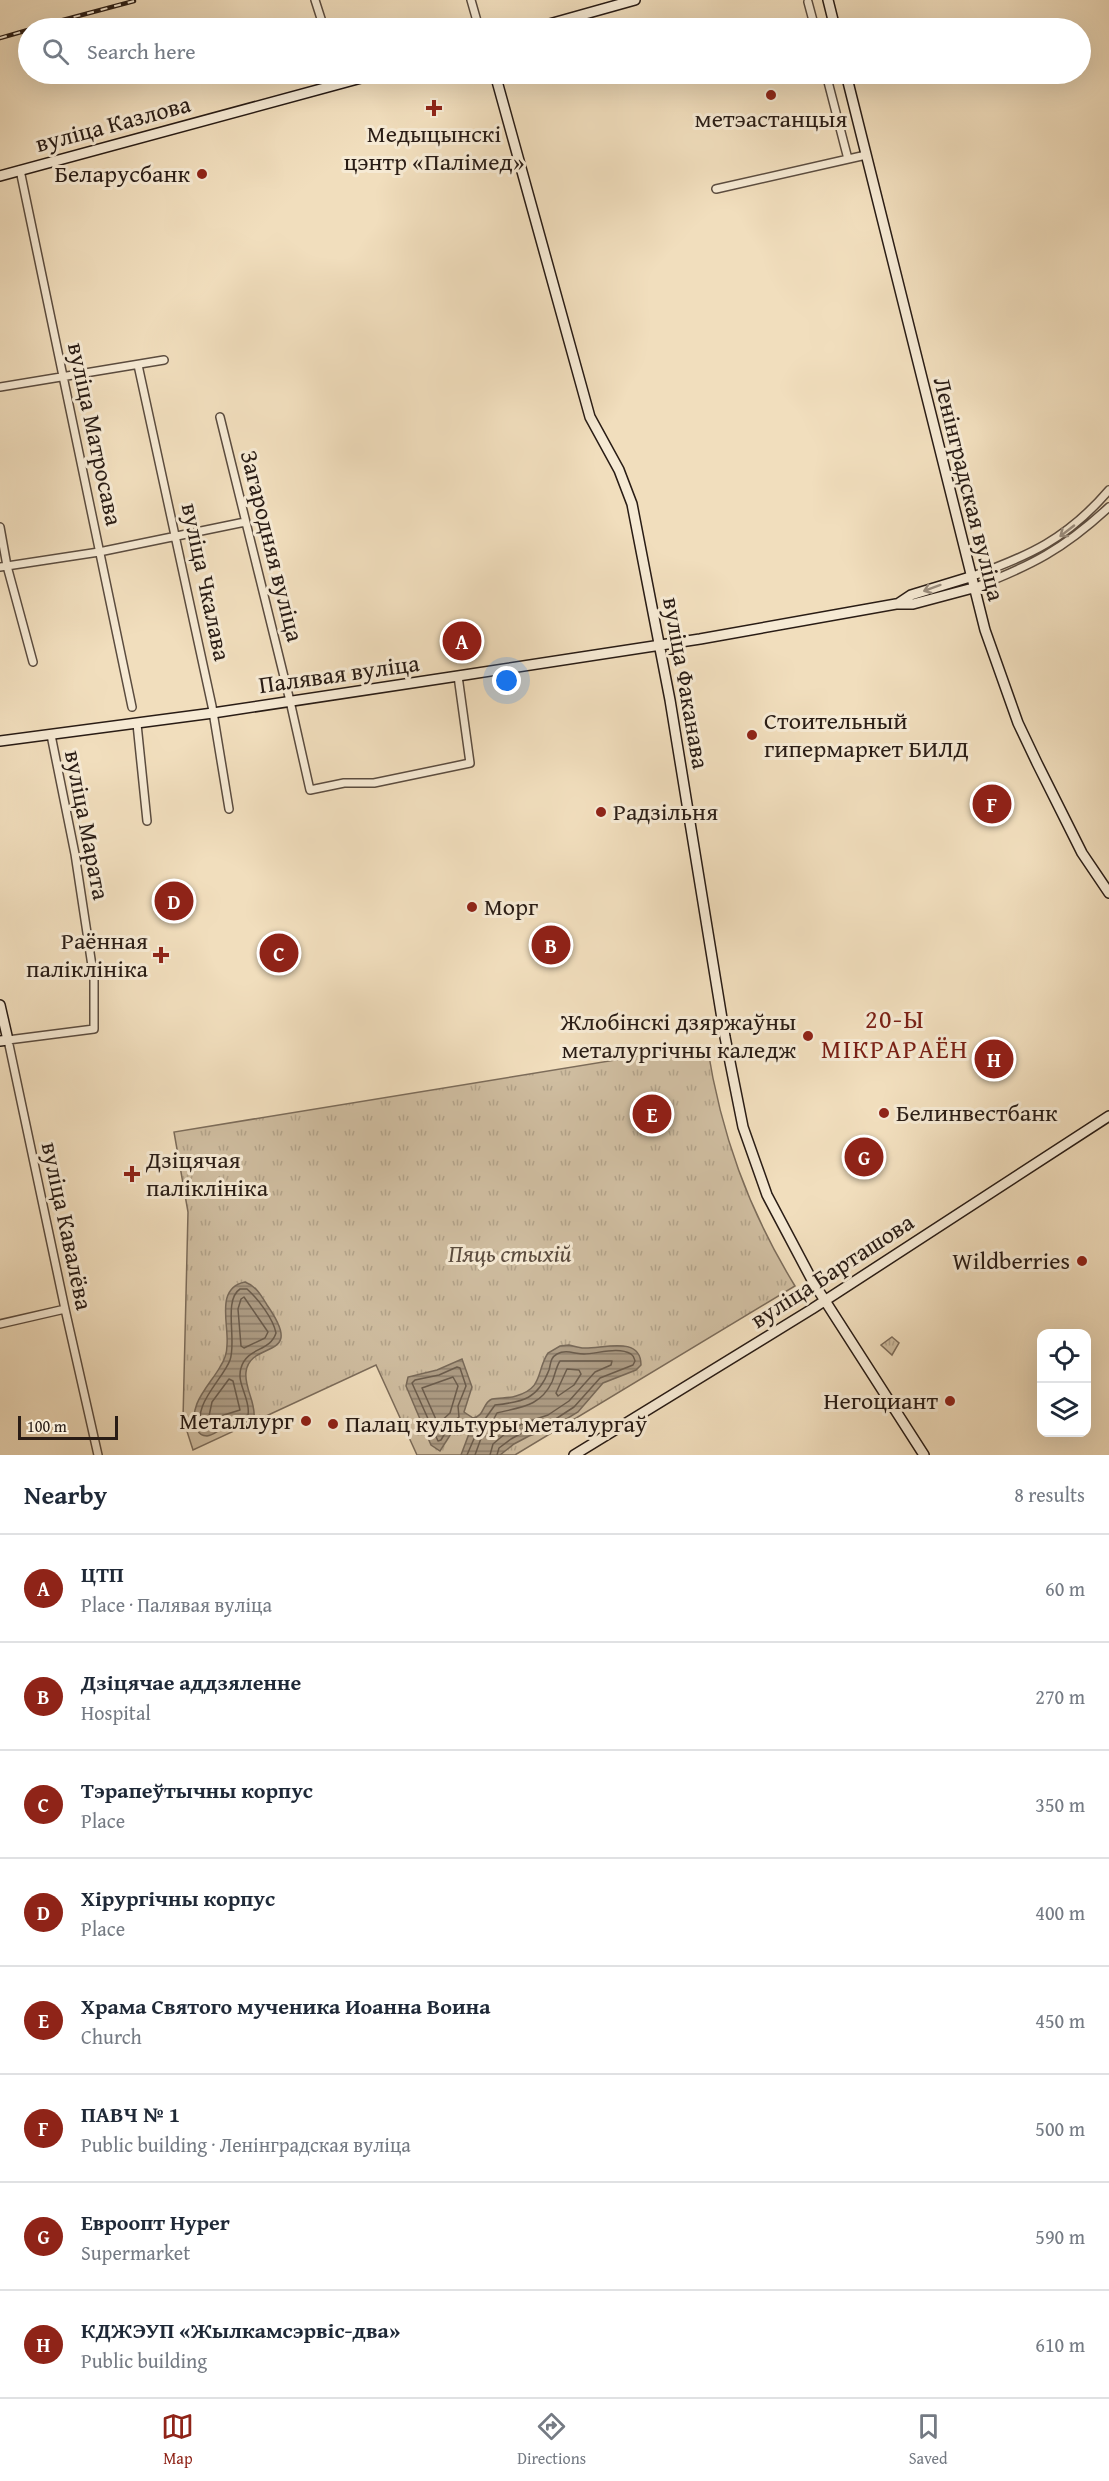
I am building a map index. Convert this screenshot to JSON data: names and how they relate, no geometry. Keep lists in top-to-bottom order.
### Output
{
  "streets": {
    "main road": [
      "вуліца Казлова",
      "Ленінградская вуліца",
      "Палявая вуліца",
      "вуліца Факанава",
      "вуліца Кавалёва",
      "вуліца Барташова"
    ],
    "street": [
      "вуліца Матросава",
      "Загародняя вуліца",
      "вуліца Чкалава",
      "вуліца Марата"
    ]
  },
  "crossings": [
    ["вуліца Казлова", "вуліца Матросава"],
    ["Ленінградская вуліца", "Палявая вуліца"],
    ["Загародняя вуліца", "Палявая вуліца"],
    ["вуліца Чкалава", "Палявая вуліца"],
    ["Палявая вуліца", "вуліца Факанава"],
    ["Палявая вуліца", "вуліца Марата"],
    ["вуліца Факанава", "вуліца Барташова"],
    ["вуліца Марата", "вуліца Кавалёва"]
  ],
  "districts": ["20-Ы МІКРАРАЁН"],
  "parks": ["Пяць стыхій"],
  "places": {
    "other": [
      "метэастанцыя",
      "Беларусбанк",
      "Стоительный гипермаркет БИЛД",
      "Радзільня",
      "Морг",
      "Жлобінскі дзяржаўны металургічны каледж",
      "Белинвестбанк",
      "Wildberries",
      "Негоциант",
      "Металлург",
      "Палац культуры металургаў"
    ],
    "health": ["Медыцынскі цэнтр «Палімед»", "Раённая паліклініка", "Дзіцячая паліклініка"]
  },
  "scale_bar": "100 m",
  "page": {
    "search": "Search here",
    "pins": [
      "A",
      "F",
      "D",
      "B",
      "C",
      "H",
      "E",
      "G"
    ],
    "scale": "100 m",
    "heading": ["Nearby", "8 results"],
    "list": [
      {
        "mark": "A",
        "name": "ЦТП",
        "note": "Place · Палявая вуліца",
        "value": "60 m"
      },
      {
        "mark": "B",
        "name": "Дзіцячае аддзяленне",
        "note": "Hospital",
        "value": "270 m"
      },
      {
        "mark": "C",
        "name": "Тэрапеўтычны корпус",
        "note": "Place",
        "value": "350 m"
      },
      {
        "mark": "D",
        "name": "Хірургічны корпус",
        "note": "Place",
        "value": "400 m"
      },
      {
        "mark": "E",
        "name": "Храма Святого мученика Иоанна Воина",
        "note": "Church",
        "value": "450 m"
      },
      {
        "mark": "F",
        "name": "ПАВЧ № 1",
        "note": "Public building · Ленінградская вуліца",
        "value": "500 m"
      },
      {
        "mark": "G",
        "name": "Евроопт Hyper",
        "note": "Supermarket",
        "value": "590 m"
      },
      {
        "mark": "H",
        "name": "КДЖЭУП «Жылкамсэрвіс-два»",
        "note": "Public building",
        "value": "610 m"
      }
    ],
    "nav": ["Map", "Directions", "Saved"]
  }
}
